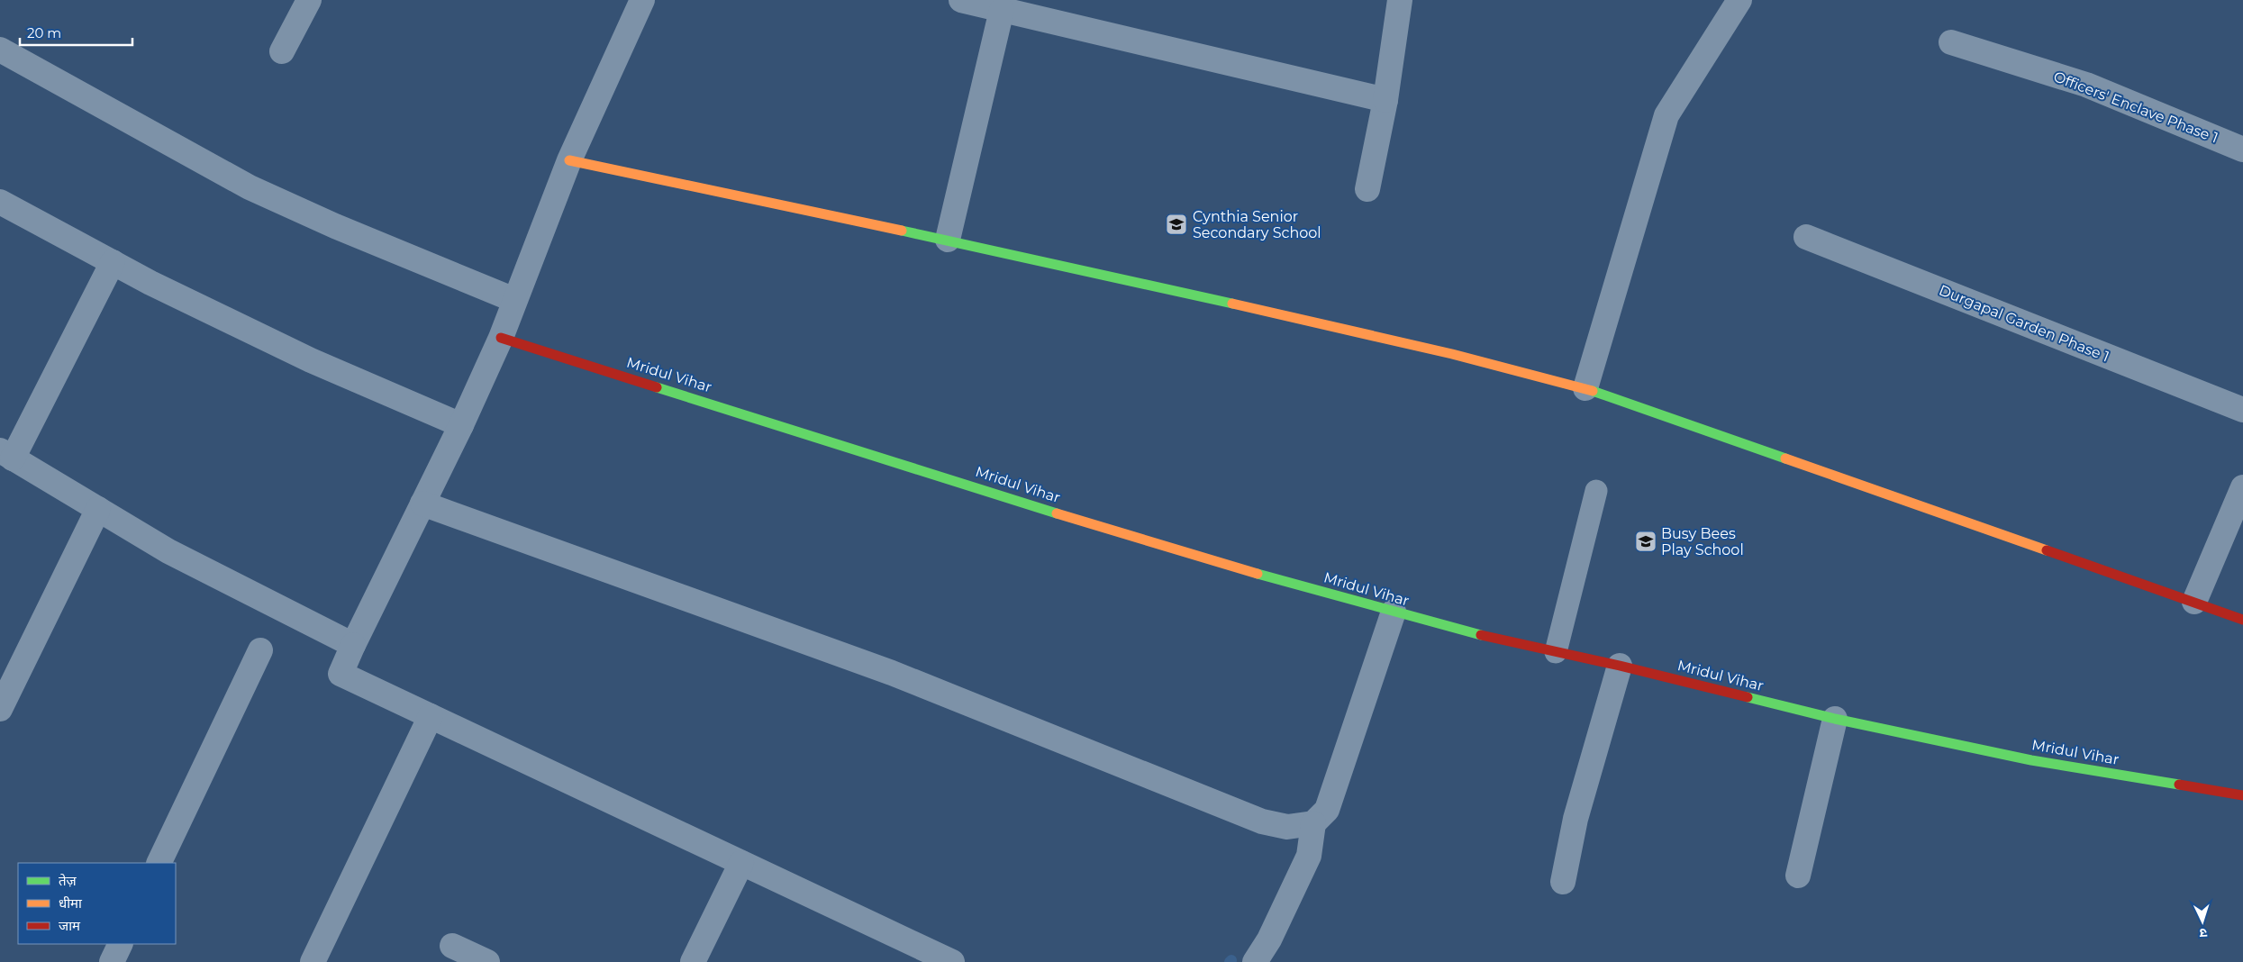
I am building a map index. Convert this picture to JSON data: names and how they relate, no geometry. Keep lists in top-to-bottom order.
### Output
{
  "streets": {
    "street": ["Officers' Enclave Phase 1", "Durgapal Garden Phase 1", "Mridul Vihar"]
  },
  "places": {
    "school or university": ["Cynthia Senior Secondary School", "Busy Bees Play School"]
  },
  "legend": ["तेज़", "धीमा", "जाम"],
  "scale_bar": "20 m",
  "north": "bottom"
}
